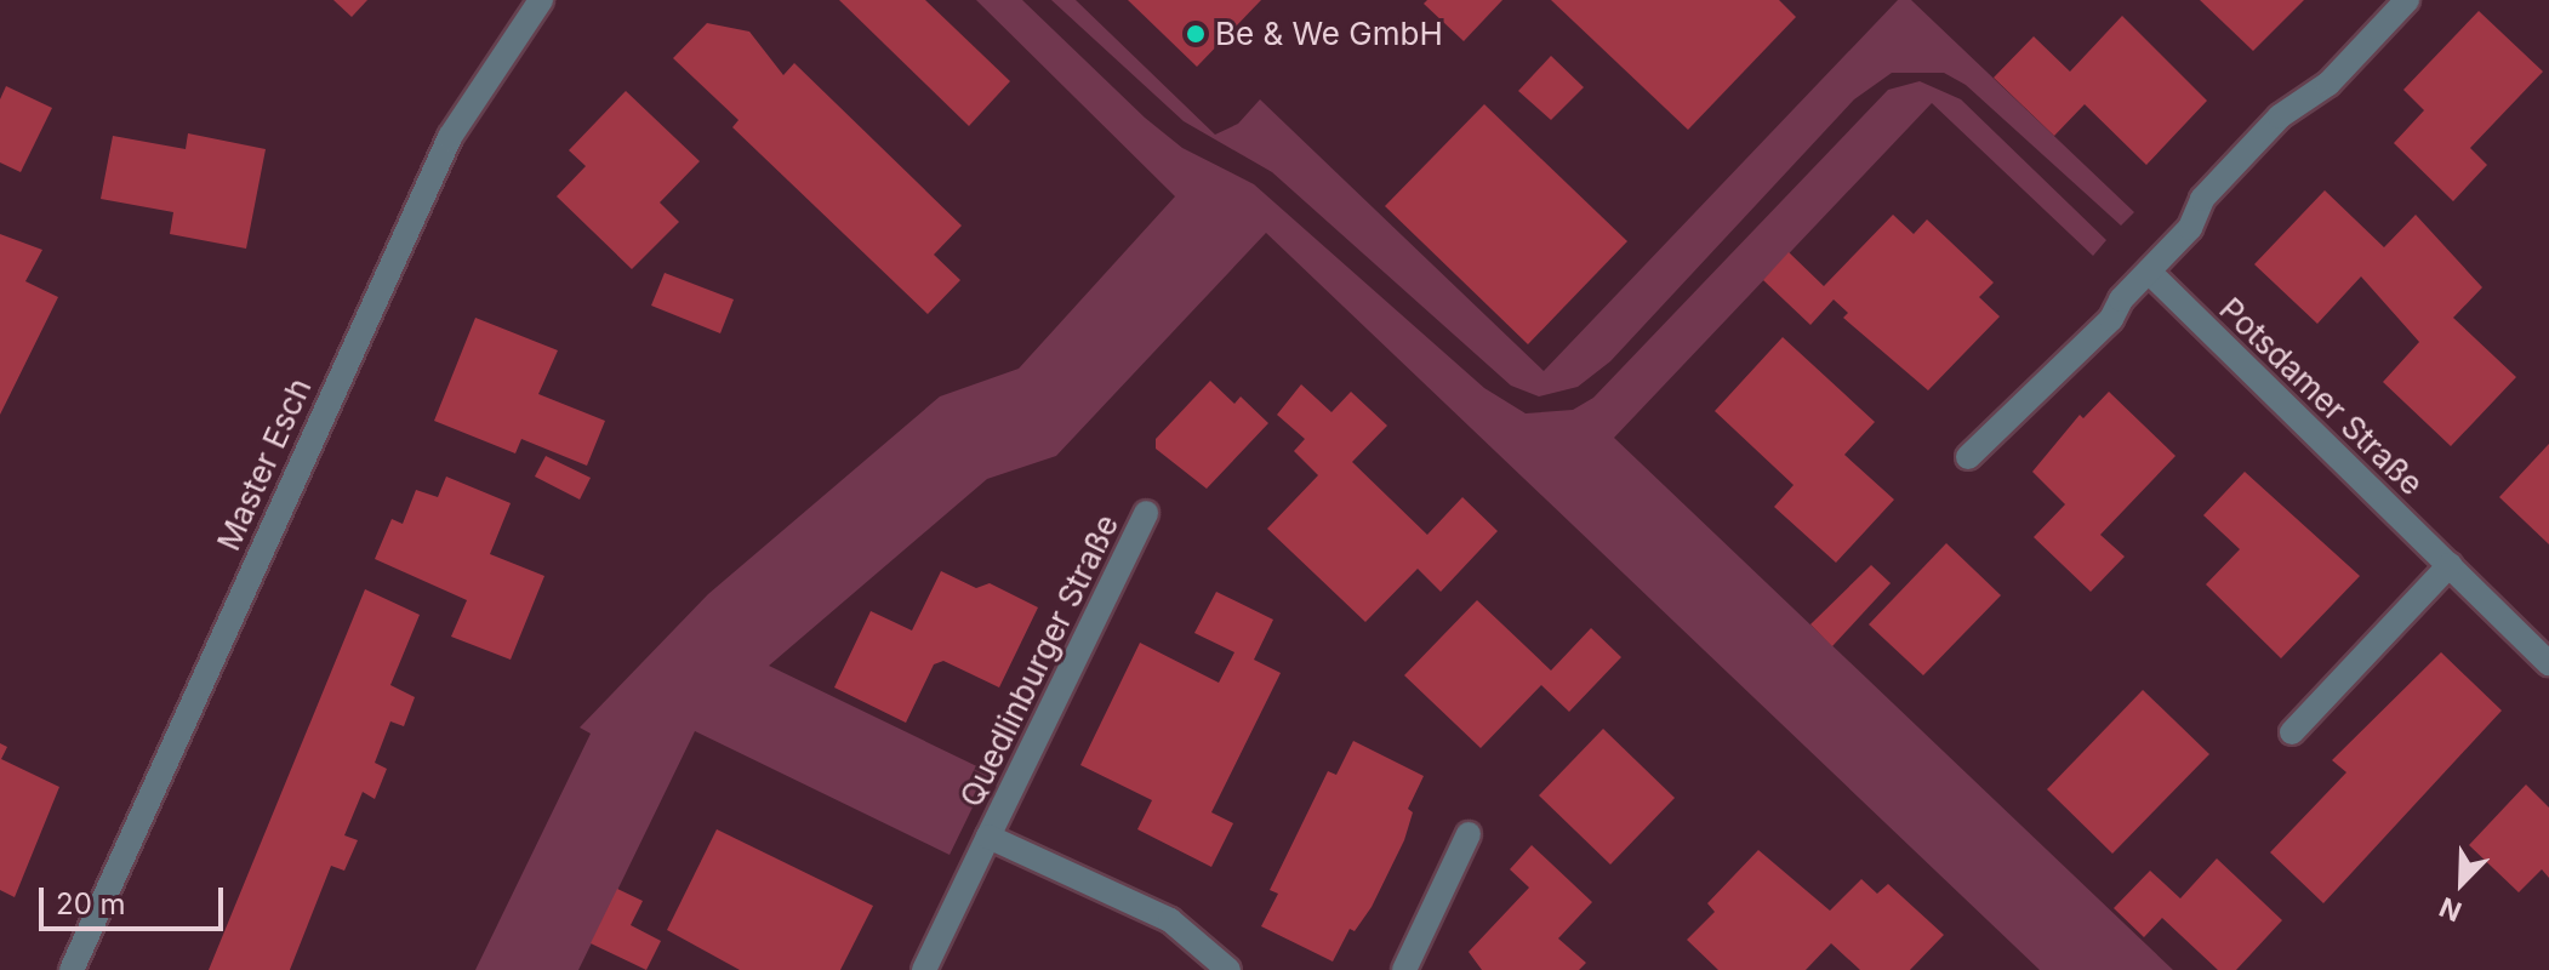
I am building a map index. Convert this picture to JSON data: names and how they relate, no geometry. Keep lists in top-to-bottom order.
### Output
{
  "streets": {
    "street": ["Potsdamer Straße", "Master Esch", "Quedlinburger Straße"]
  },
  "places": ["Be & We GmbH"],
  "scale_bar": "20 m",
  "north": "bottom left"
}
